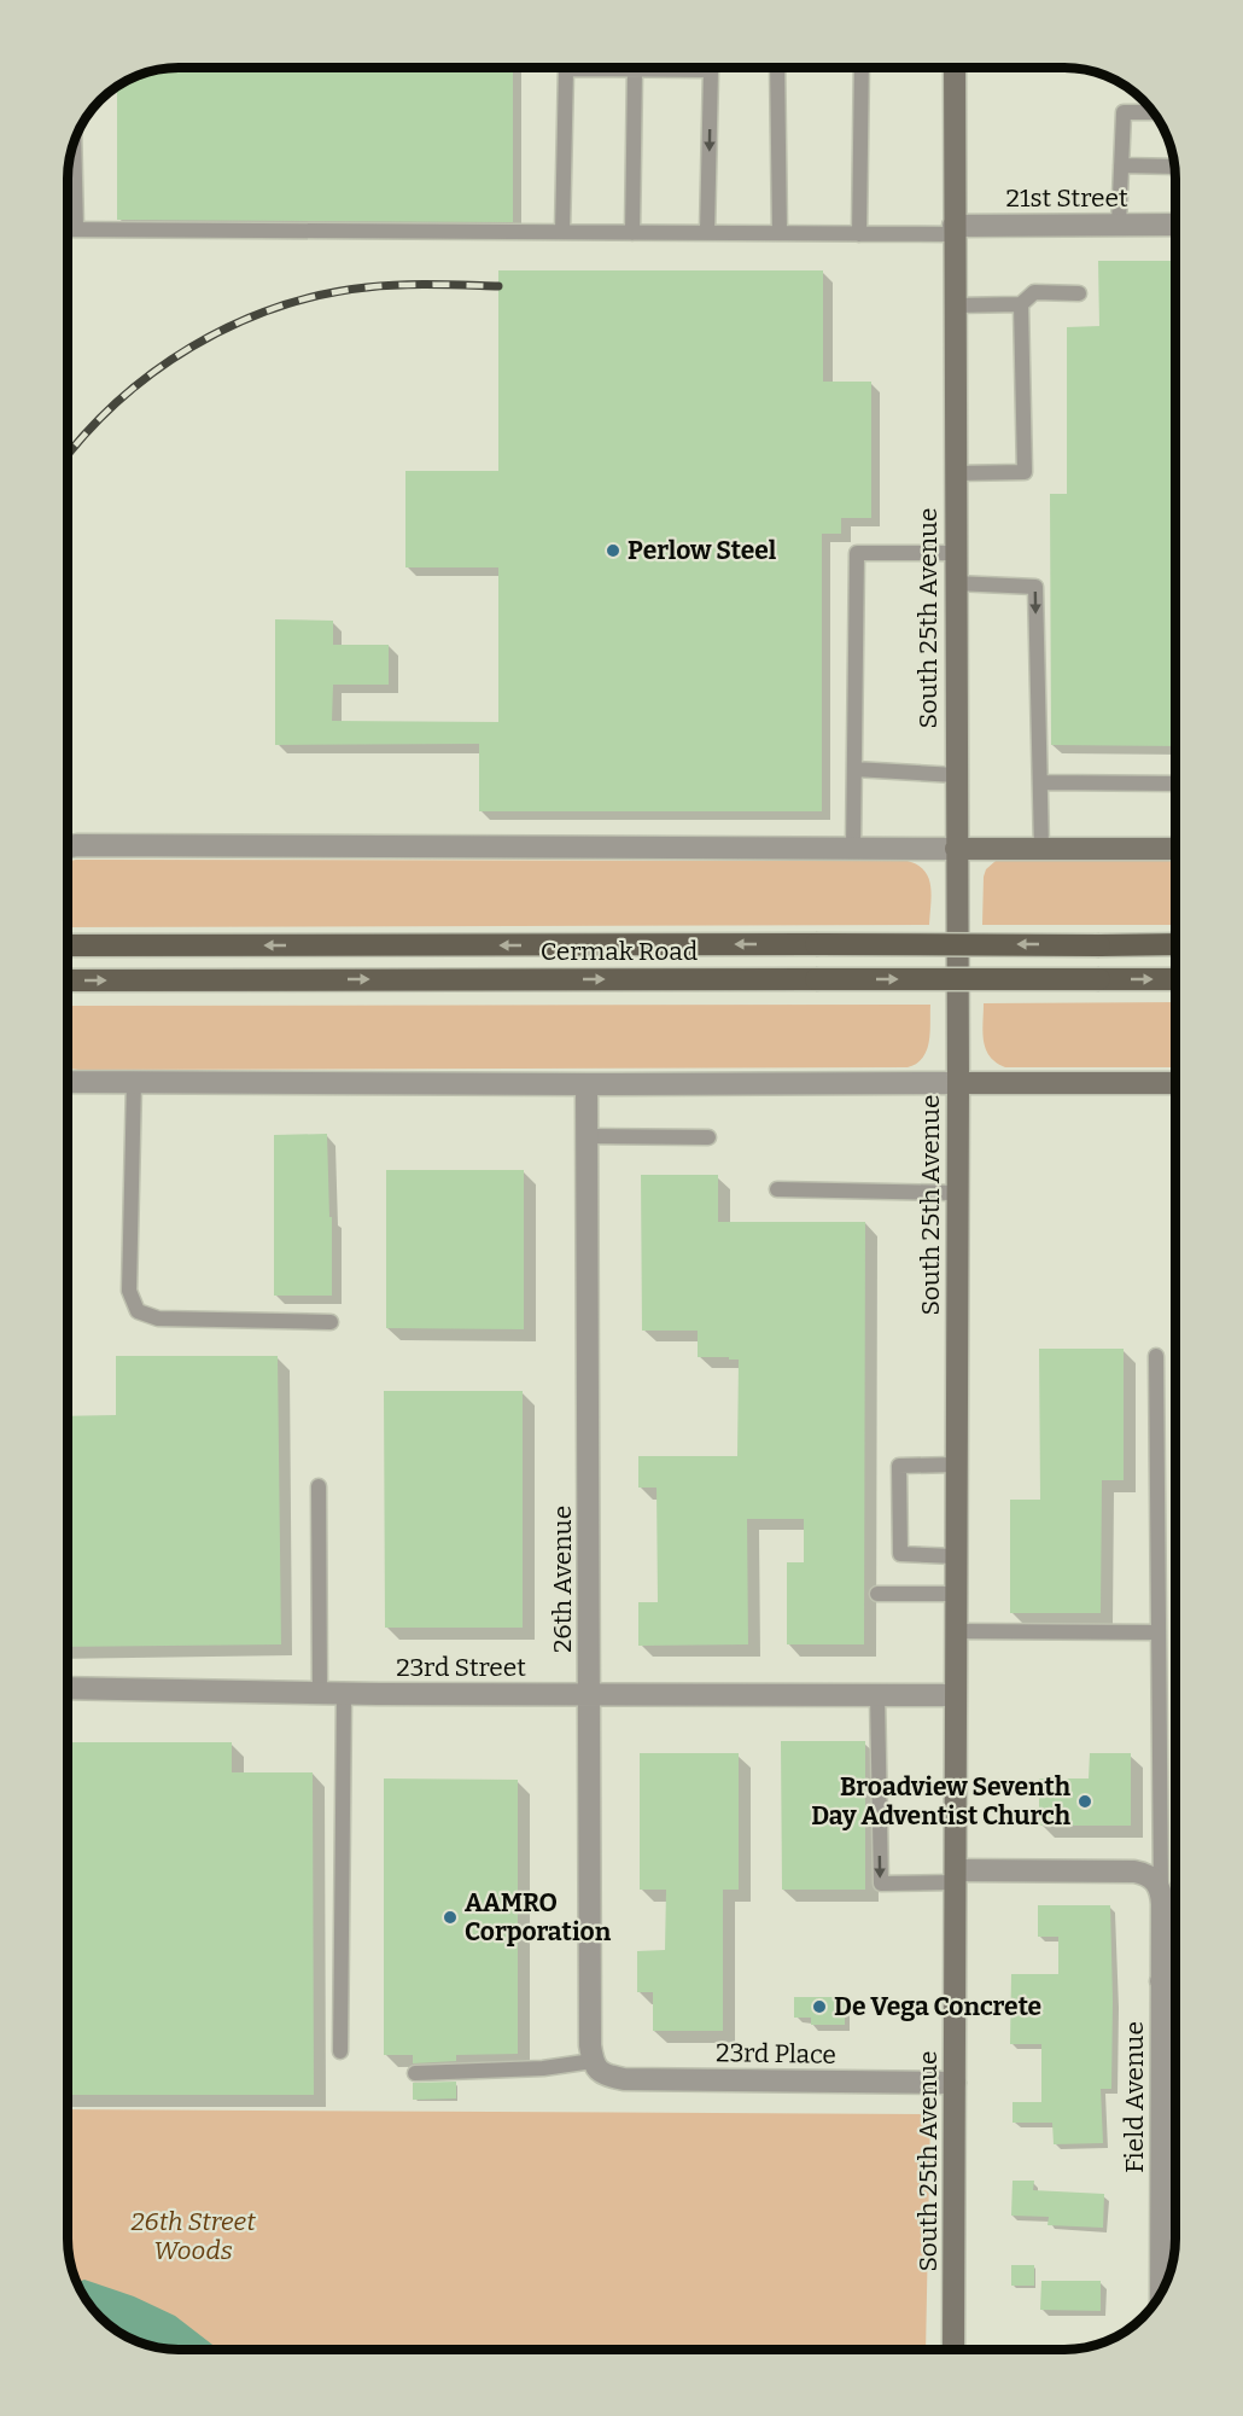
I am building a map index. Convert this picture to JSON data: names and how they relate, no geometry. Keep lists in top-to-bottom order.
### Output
{
  "streets": {
    "main road": ["South 25th Avenue", "Cermak Road"],
    "street": [
      "21st Street",
      "26th Avenue",
      "23rd Street",
      "23rd Place",
      "Field Avenue"
    ]
  },
  "crossings": [
    ["21st Street", "South 25th Avenue"],
    ["South 25th Avenue", "23rd Street"],
    ["South 25th Avenue", "23rd Place"],
    ["26th Avenue", "23rd Street"],
    ["26th Avenue", "23rd Place"]
  ],
  "parks": ["26th Street Woods"],
  "places": [
    "Perlow Steel",
    "Broadview Seventh Day Adventist Church",
    "AAMRO Corporation",
    "De Vega Concrete"
  ]
}
